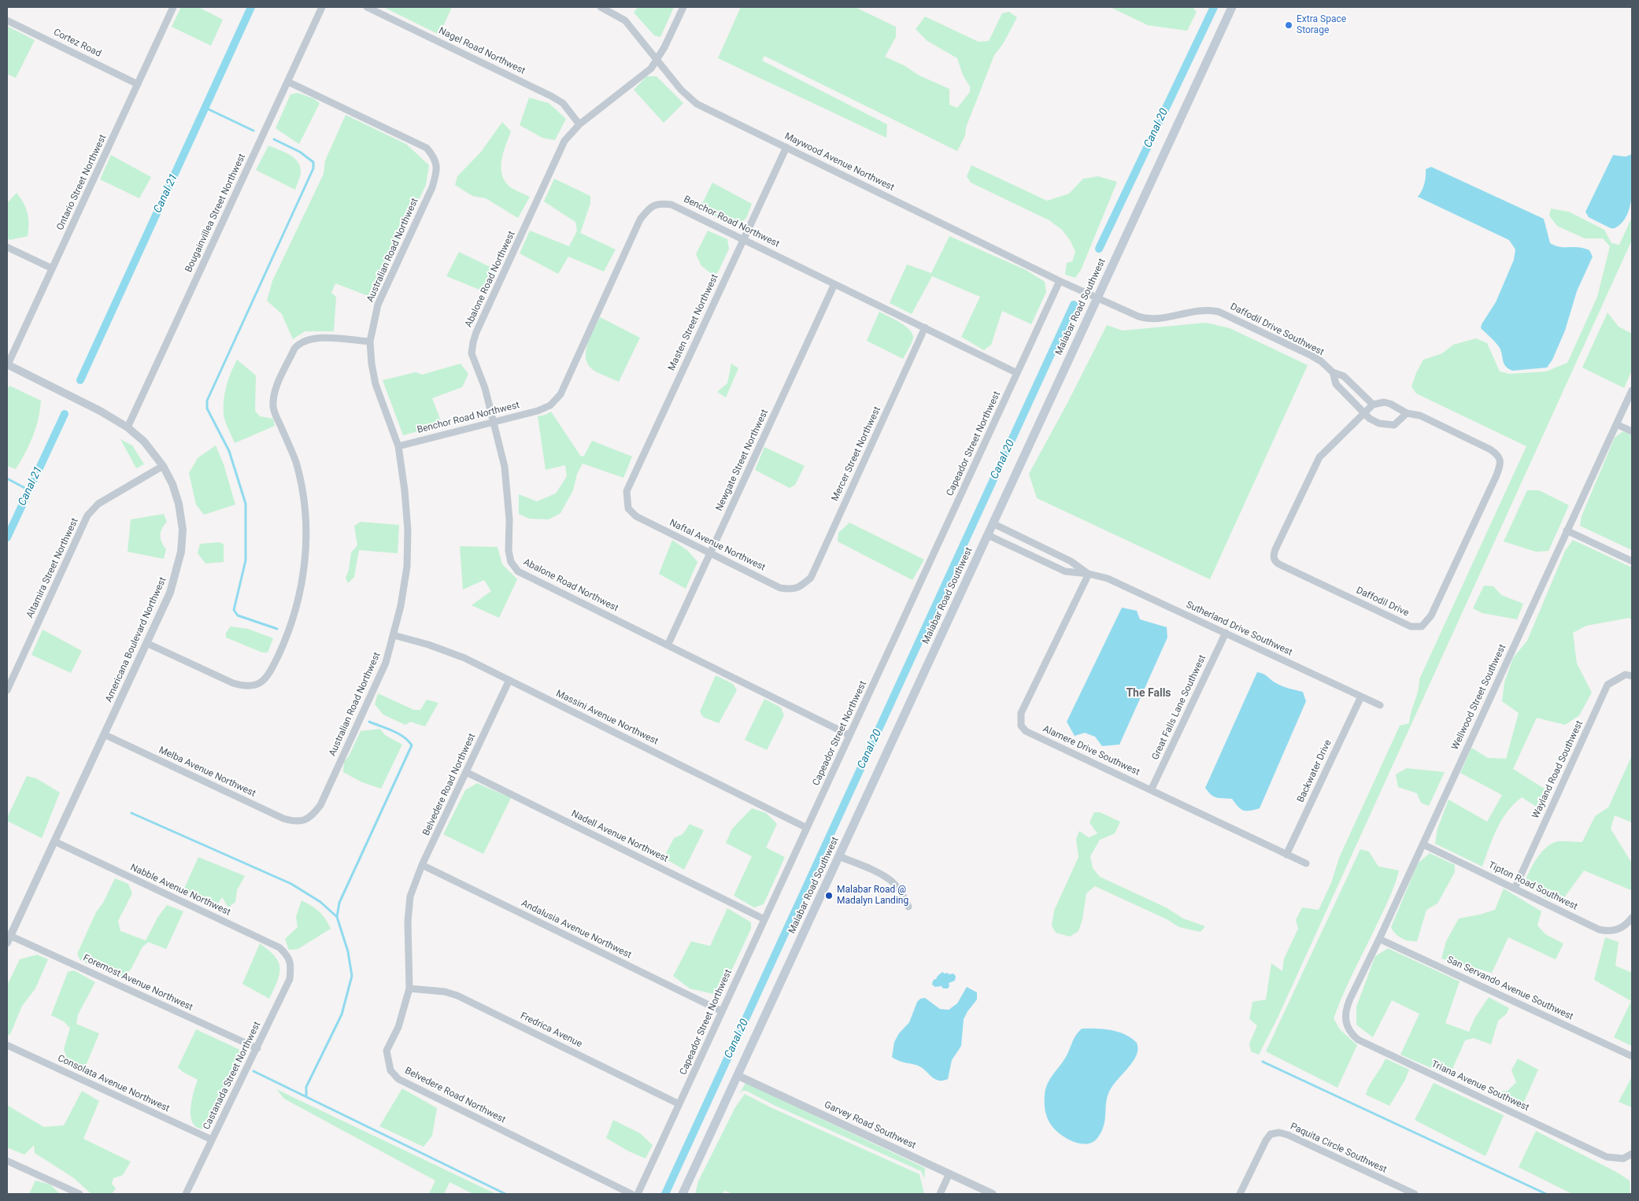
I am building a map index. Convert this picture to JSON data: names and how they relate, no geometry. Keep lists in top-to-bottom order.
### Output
{
  "streets": {
    "main road": ["Malabar Road Southwest"],
    "street": [
      "Cortez Road",
      "Nagel Road Northwest",
      "Maywood Avenue Northwest",
      "Ontario Street Northwest",
      "Bougainvillea Street Northwest",
      "Benchor Road Northwest",
      "Australian Road Northwest",
      "Abalone Road Northwest",
      "Masten Street Northwest",
      "Daffodil Drive Southwest",
      "Capeador Street Northwest",
      "Mercer Street Northwest",
      "Newgate Street Northwest",
      "Naftal Avenue Northwest",
      "Altamira Street Northwest",
      "Daffodil Drive",
      "Sutherland Drive Southwest",
      "Americana Boulevard Northwest",
      "Wellwood Street Southwest",
      "Great Falls Lane Southwest",
      "Massini Avenue Northwest",
      "Alamere Drive Southwest",
      "Wayland Road Southwest",
      "Backwater Drive",
      "Melba Avenue Northwest",
      "Belvedere Road Northwest",
      "Nadell Avenue Northwest",
      "Tipton Road Southwest",
      "Nabble Avenue Northwest",
      "Andalusia Avenue Northwest",
      "Foremost Avenue Northwest",
      "San Servando Avenue Southwest",
      "Fredrica Avenue",
      "Castanada Street Northwest",
      "Consolata Avenue Northwest",
      "Triana Avenue Southwest",
      "Garvey Road Southwest",
      "Paquita Circle Southwest"
    ]
  },
  "crossings": [
    ["Cortez Road", "Ontario Street Northwest"],
    ["Nagel Road Northwest", "Abalone Road Northwest"],
    ["Maywood Avenue Northwest", "Abalone Road Northwest"],
    ["Maywood Avenue Northwest", "Malabar Road Southwest"],
    ["Maywood Avenue Northwest", "Masten Street Northwest"],
    ["Maywood Avenue Northwest", "Daffodil Drive Southwest"],
    ["Maywood Avenue Northwest", "Capeador Street Northwest"],
    ["Ontario Street Northwest", "Americana Boulevard Northwest"],
    ["Bougainvillea Street Northwest", "Australian Road Northwest"],
    ["Bougainvillea Street Northwest", "Americana Boulevard Northwest"],
    ["Benchor Road Northwest", "Australian Road Northwest"],
    ["Benchor Road Northwest", "Abalone Road Northwest"],
    ["Benchor Road Northwest", "Masten Street Northwest"],
    ["Benchor Road Northwest", "Capeador Street Northwest"],
    ["Benchor Road Northwest", "Mercer Street Northwest"],
    ["Benchor Road Northwest", "Newgate Street Northwest"],
    ["Australian Road Northwest", "Massini Avenue Northwest"],
    ["Australian Road Northwest", "Melba Avenue Northwest"],
    ["Abalone Road Northwest", "Capeador Street Northwest"],
    ["Abalone Road Northwest", "Newgate Street Northwest"],
    ["Malabar Road Southwest", "Daffodil Drive Southwest"],
    ["Malabar Road Southwest", "Sutherland Drive Southwest"],
    ["Malabar Road Southwest", "Garvey Road Southwest"],
    ["Masten Street Northwest", "Naftal Avenue Northwest"],
    ["Daffodil Drive Southwest", "Daffodil Drive"],
    ["Capeador Street Northwest", "Massini Avenue Northwest"],
    ["Capeador Street Northwest", "Nadell Avenue Northwest"],
    ["Capeador Street Northwest", "Andalusia Avenue Northwest"],
    ["Capeador Street Northwest", "Fredrica Avenue"],
    ["Mercer Street Northwest", "Naftal Avenue Northwest"],
    ["Newgate Street Northwest", "Naftal Avenue Northwest"],
    ["Altamira Street Northwest", "Americana Boulevard Northwest"],
    ["Sutherland Drive Southwest", "Great Falls Lane Southwest"],
    ["Sutherland Drive Southwest", "Alamere Drive Southwest"],
    ["Sutherland Drive Southwest", "Backwater Drive"],
    ["Americana Boulevard Northwest", "Melba Avenue Northwest"],
    ["Americana Boulevard Northwest", "Nabble Avenue Northwest"],
    ["Americana Boulevard Northwest", "Foremost Avenue Northwest"],
    ["Wellwood Street Southwest", "Tipton Road Southwest"],
    ["Wellwood Street Southwest", "San Servando Avenue Southwest"],
    ["Wellwood Street Southwest", "Triana Avenue Southwest"],
    ["Great Falls Lane Southwest", "Alamere Drive Southwest"],
    ["Massini Avenue Northwest", "Belvedere Road Northwest"],
    ["Alamere Drive Southwest", "Backwater Drive"],
    ["Wayland Road Southwest", "Tipton Road Southwest"],
    ["Belvedere Road Northwest", "Nadell Avenue Northwest"],
    ["Belvedere Road Northwest", "Andalusia Avenue Northwest"],
    ["Belvedere Road Northwest", "Fredrica Avenue"],
    ["Nabble Avenue Northwest", "Castanada Street Northwest"],
    ["Foremost Avenue Northwest", "Castanada Street Northwest"],
    ["Castanada Street Northwest", "Consolata Avenue Northwest"]
  ],
  "districts": ["The Falls"],
  "water": ["Canal 20", "Canal 21"],
  "places": ["Extra Space Storage", "Malabar Road @ Madalyn Landing"]
}
